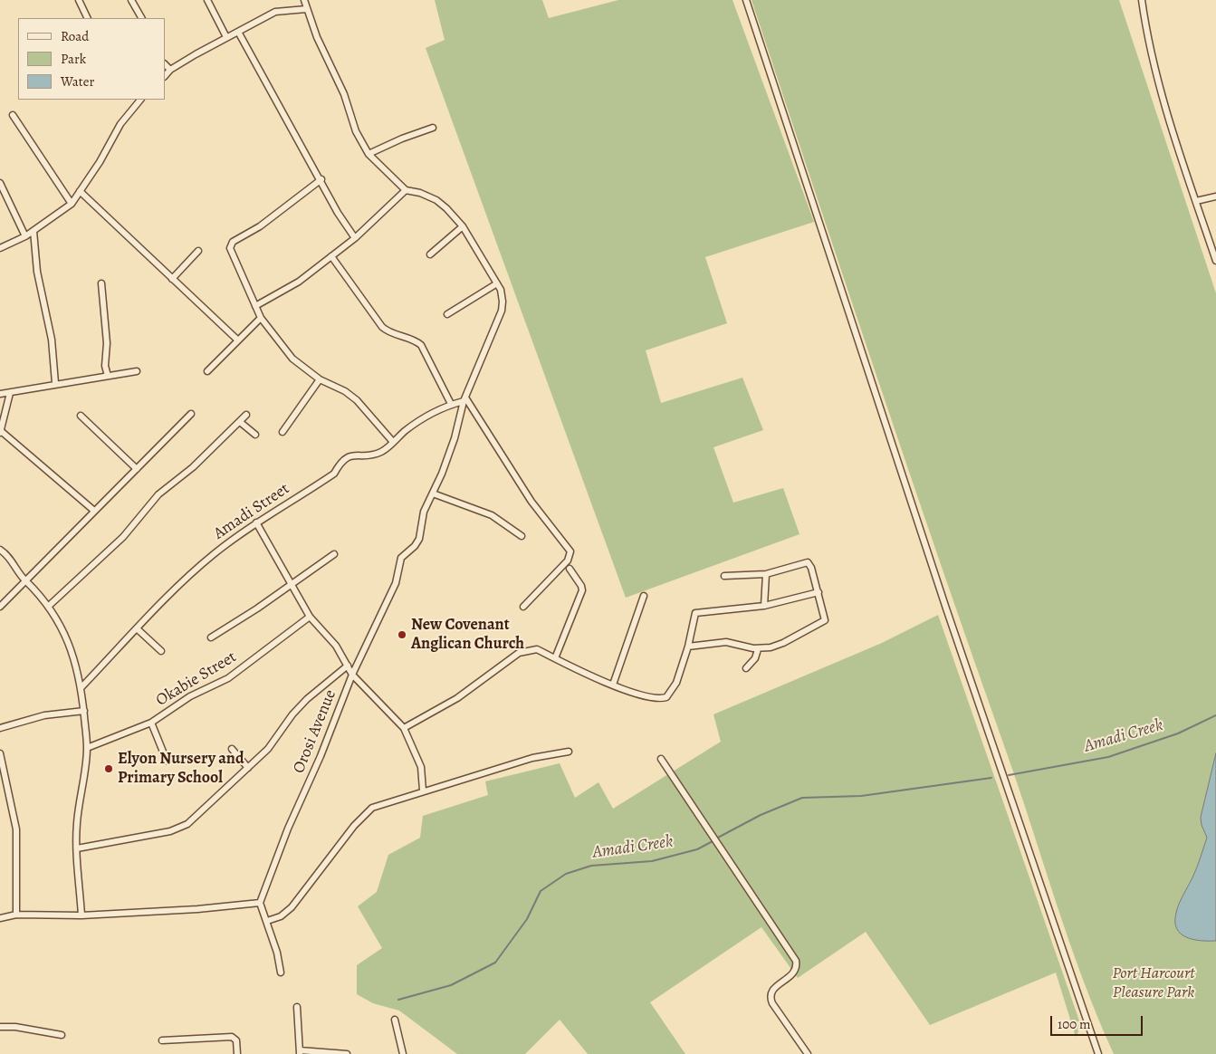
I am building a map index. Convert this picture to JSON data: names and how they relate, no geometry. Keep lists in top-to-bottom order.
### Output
{
  "streets": {
    "street": ["Amadi Street", "Okabie Street", "Orosi Avenue"]
  },
  "crossings": [
    ["Amadi Street", "Orosi Avenue"]
  ],
  "water": ["Amadi Creek"],
  "parks": ["Port Harcourt Pleasure Park"],
  "places": ["New Covenant Anglican Church", "Elyon Nursery and Primary School"],
  "legend": ["Road", "Park", "Water"],
  "scale_bar": "100 m"
}
